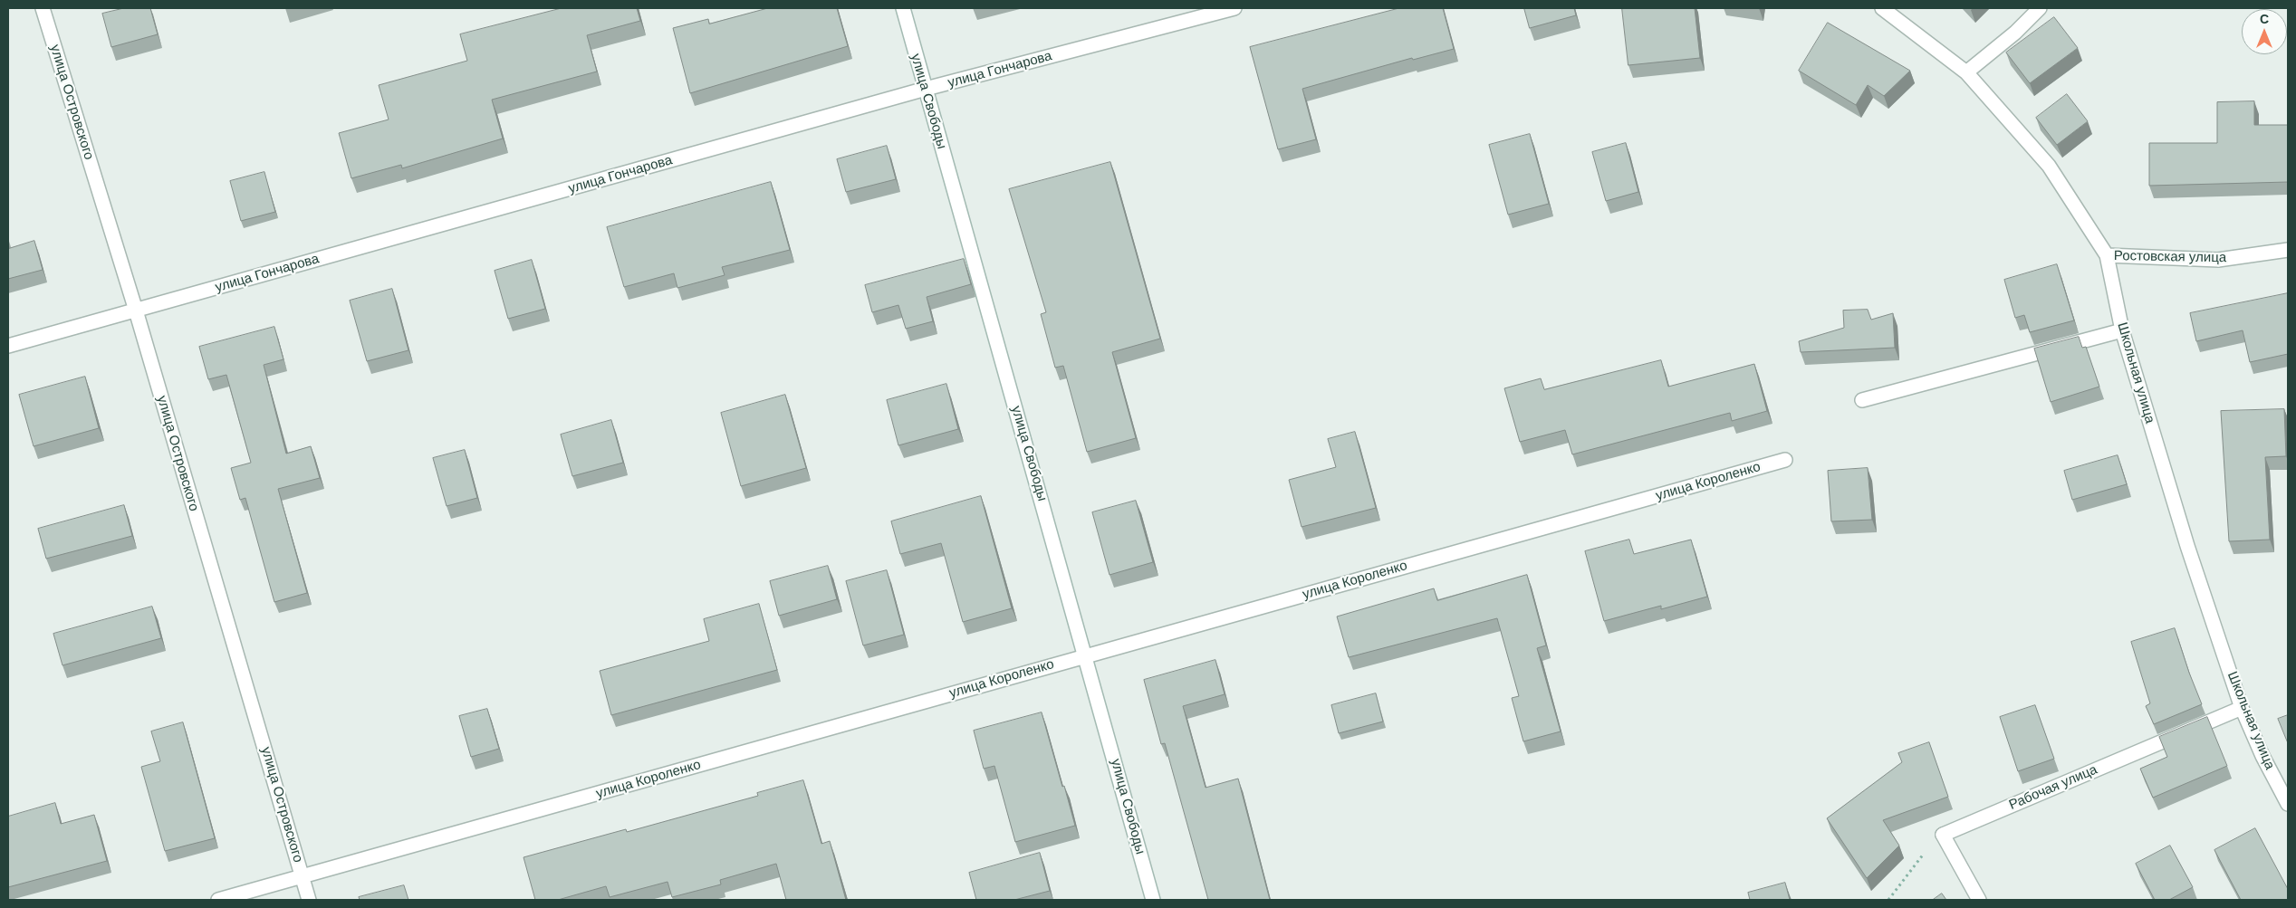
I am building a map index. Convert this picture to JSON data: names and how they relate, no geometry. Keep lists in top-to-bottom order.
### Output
{
  "streets": {
    "street": [
      "улица Гончарова",
      "улица Свободы",
      "улица Островского",
      "Ростовская улица",
      "Школьная улица",
      "улица Короленко",
      "Рабочая улица"
    ]
  },
  "crossings": [
    ["улица Гончарова", "улица Свободы"],
    ["улица Гончарова", "улица Островского"],
    ["улица Свободы", "улица Короленко"],
    ["улица Островского", "улица Короленко"],
    ["Ростовская улица", "Школьная улица"],
    ["Школьная улица", "Рабочая улица"]
  ],
  "north": "top"
}
